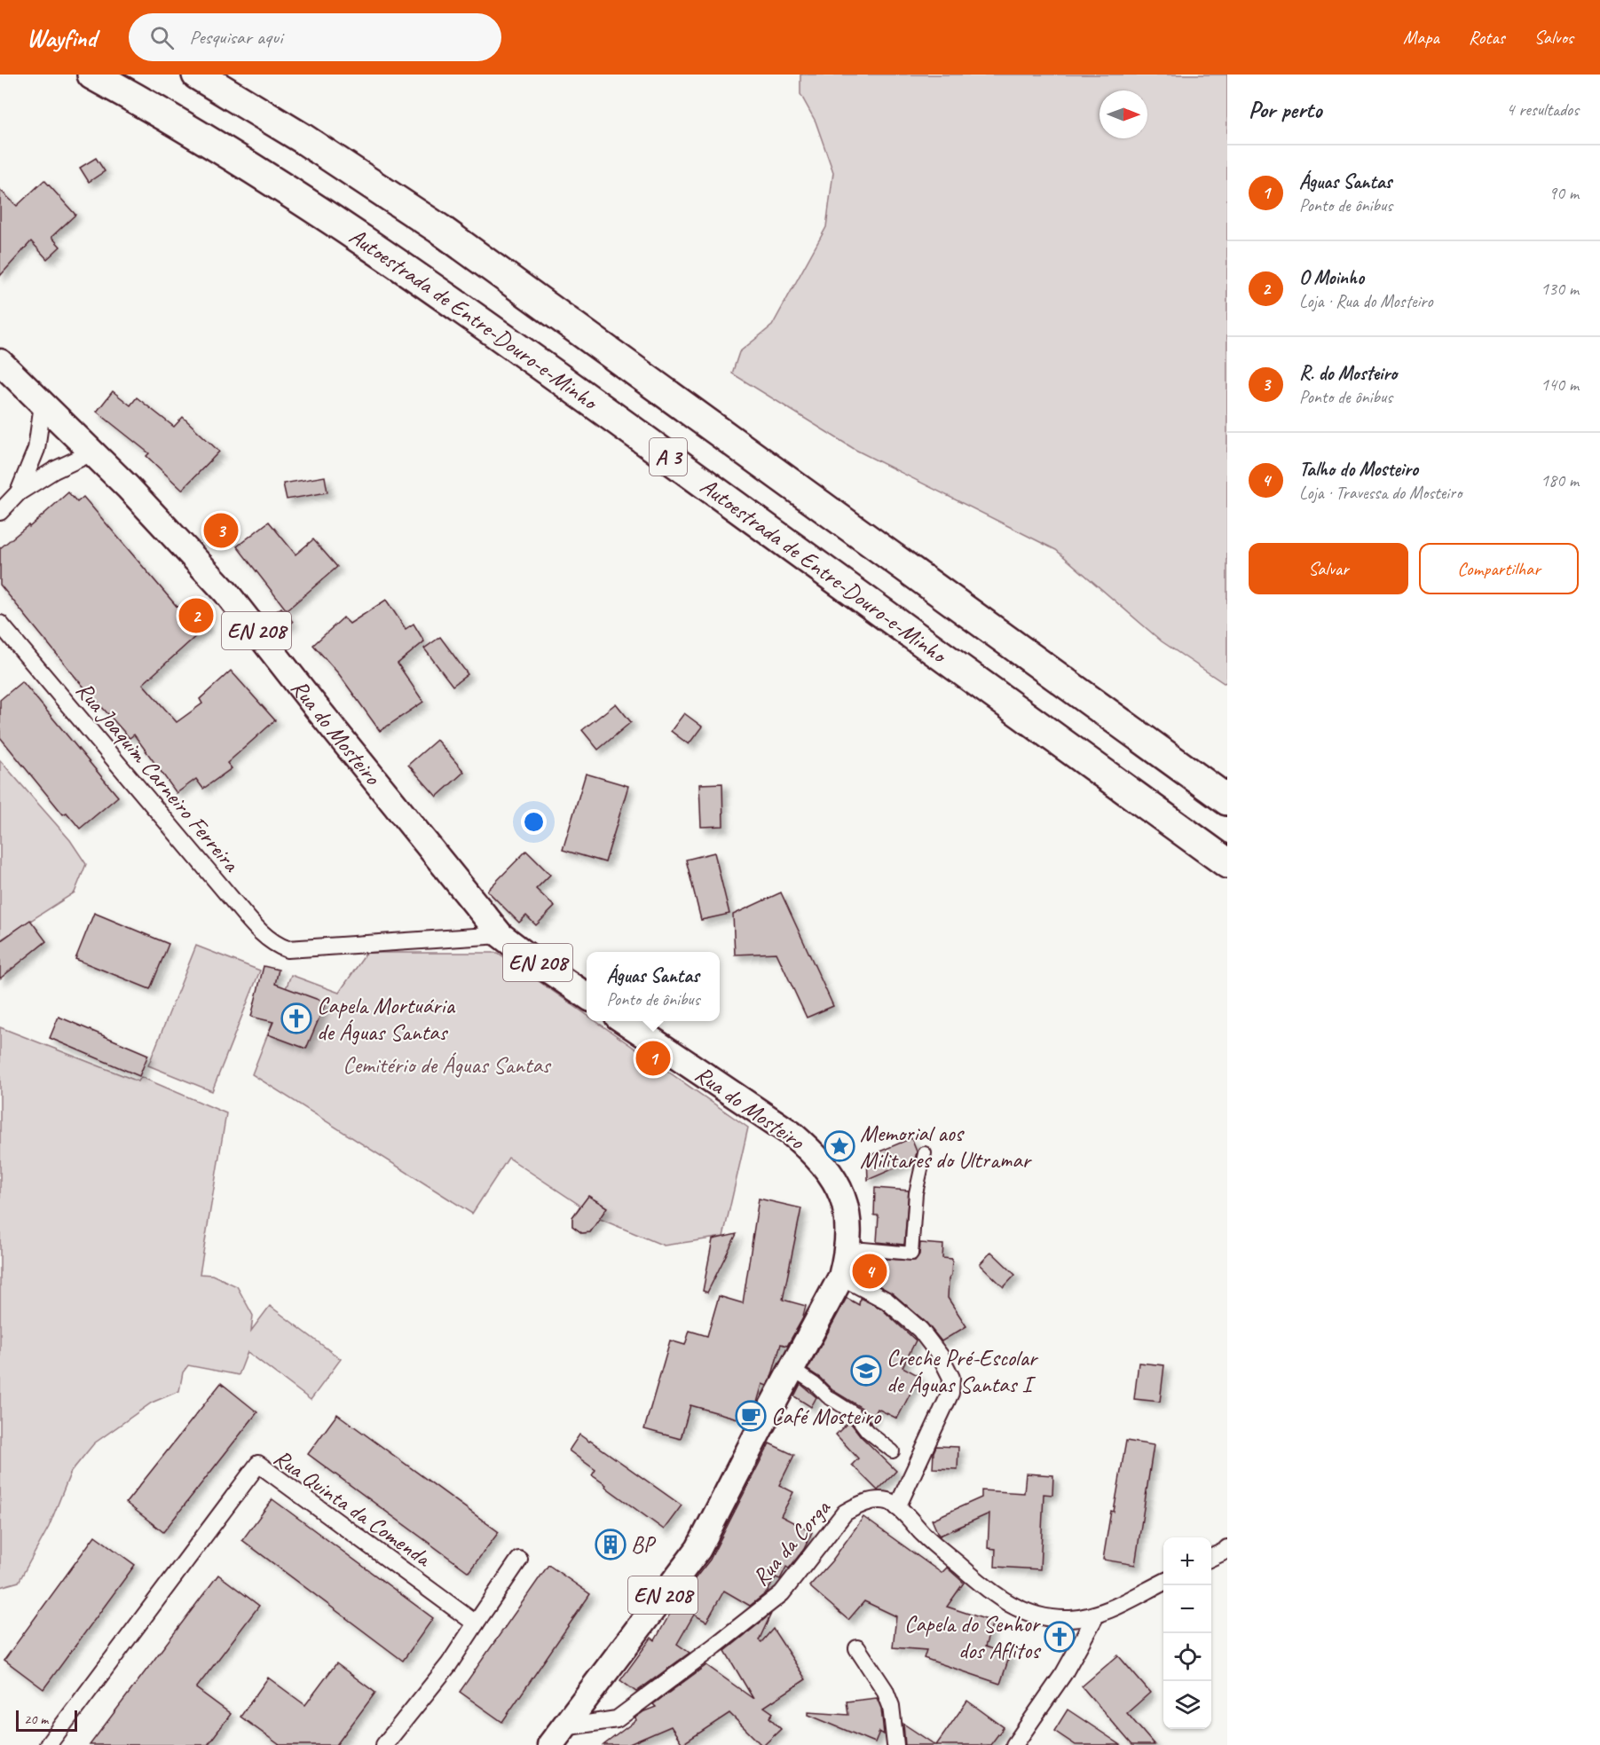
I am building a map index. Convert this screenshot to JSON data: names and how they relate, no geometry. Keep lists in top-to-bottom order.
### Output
{
  "streets": {
    "highway": ["Autoestrada de Entre-Douro-e-Minho", "A 3"],
    "main road": ["EN 208", "Rua do Mosteiro"],
    "street": ["Rua Joaquim Carneiro Ferreira", "Rua Quinta da Comenda", "Rua da Corga"]
  },
  "crossings": [
    ["Rua do Mosteiro", "Rua Joaquim Carneiro Ferreira"],
    ["Rua do Mosteiro", "Rua da Corga"]
  ],
  "parks": ["Cemitério de Águas Santas"],
  "places": {
    "church": ["Capela Mortuária de Águas Santas", "Capela do Senhor dos Aflitos"],
    "place": ["Memorial aos Militares do Ultramar"],
    "school or university": ["Creche Pré-Escolar de Águas Santas I"],
    "cafe": ["Café Mosteiro"],
    "building": ["BP"]
  },
  "scale_bar": "20 m",
  "north": "right",
  "page": {
    "header": "Wayfind",
    "search": "Pesquisar aqui",
    "nav": ["Mapa", "Rotas", "Salvos"],
    "heading": ["Por perto", "4 resultados"],
    "list": [
      {
        "mark": "1",
        "name": "Águas Santas",
        "note": "Ponto de ônibus",
        "value": "90 m"
      },
      {
        "mark": "2",
        "name": "O Moinho",
        "note": "Loja · Rua do Mosteiro",
        "value": "130 m"
      },
      {
        "mark": "3",
        "name": "R. do Mosteiro",
        "note": "Ponto de ônibus",
        "value": "140 m"
      },
      {
        "mark": "4",
        "name": "Talho do Mosteiro",
        "note": "Loja · Travessa do Mosteiro",
        "value": "180 m"
      }
    ],
    "pins": [
      "3",
      "2",
      "1",
      "4"
    ],
    "buttons": ["Salvar", "Compartilhar"],
    "popup": ["Águas Santas", "Ponto de ônibus"],
    "map_buttons": ["+", "−"],
    "scale": "20 m"
  }
}
